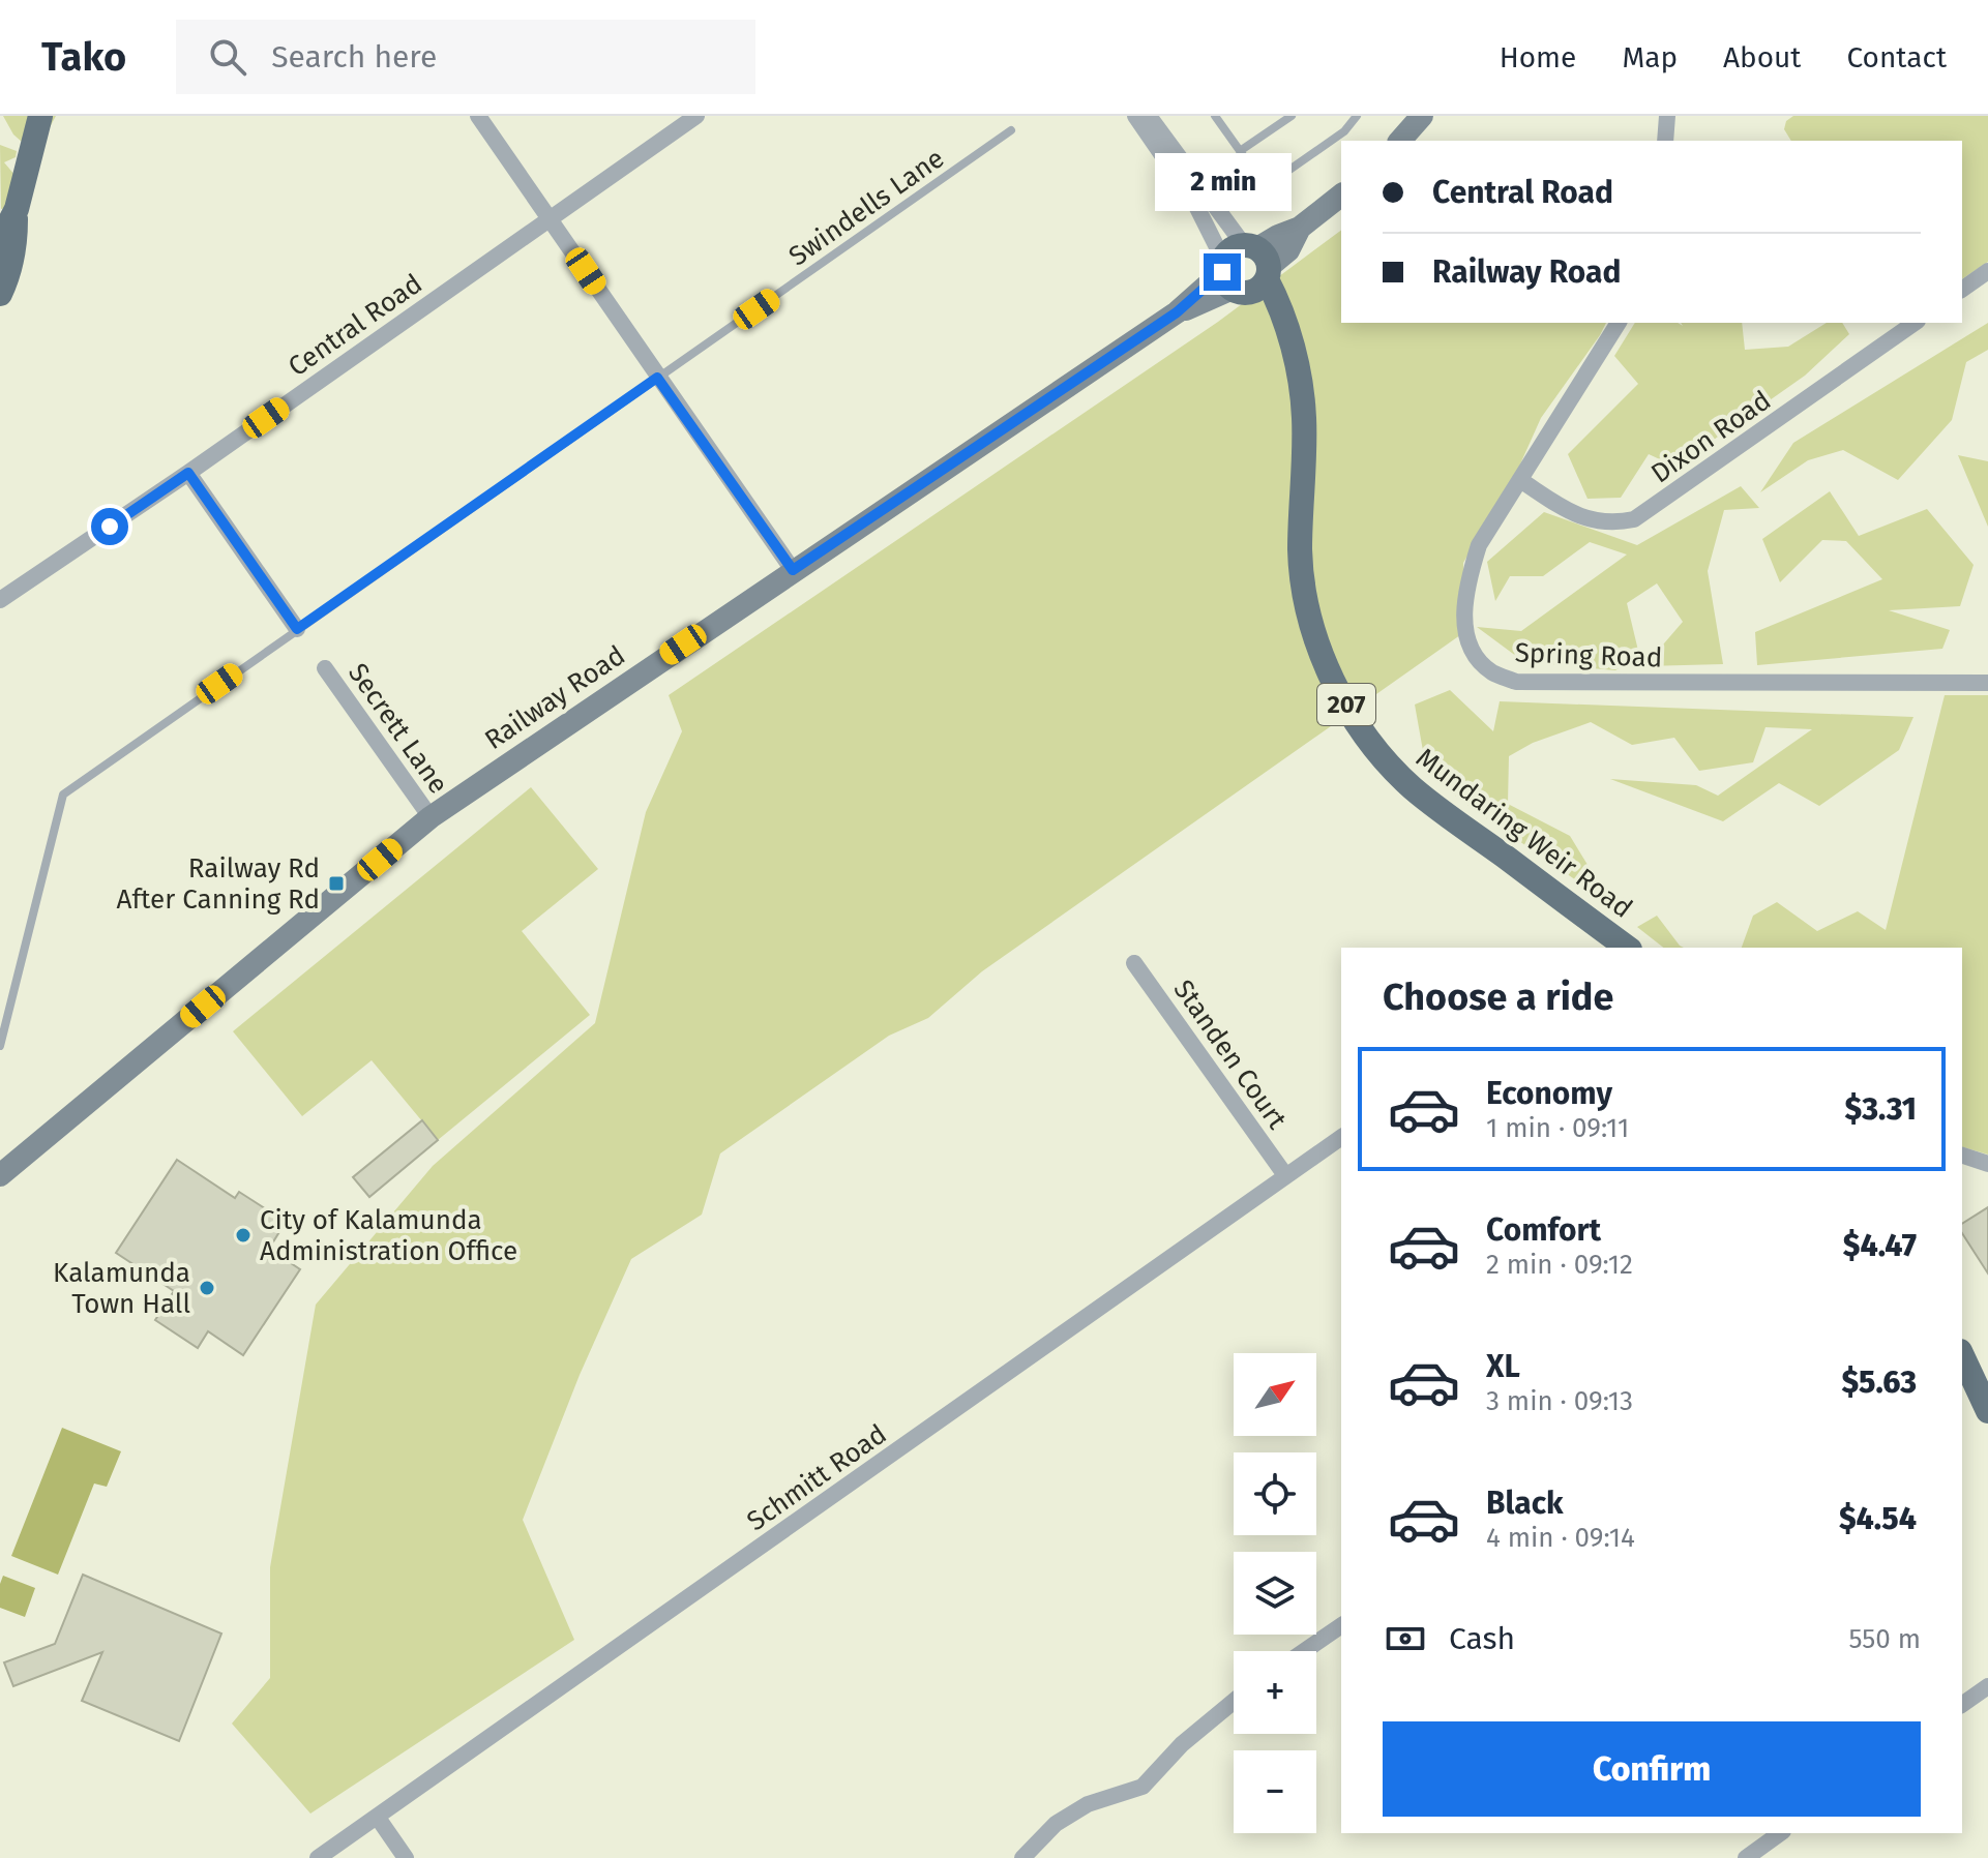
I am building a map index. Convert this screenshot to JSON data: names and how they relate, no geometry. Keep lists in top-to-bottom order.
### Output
{
  "streets": {
    "main road": ["207", "Mundaring Weir Road"],
    "street": [
      "Central Road",
      "Dixon Road",
      "Spring Road",
      "Railway Road",
      "Secrett Lane",
      "Standen Court",
      "Schmitt Road"
    ],
    "lane": ["Swindells Lane"]
  },
  "crossings": [
    ["Dixon Road", "Spring Road"],
    ["Railway Road", "207"],
    ["Railway Road", "Secrett Lane"],
    ["Railway Road", "Mundaring Weir Road"],
    ["207", "Mundaring Weir Road"],
    ["Standen Court", "Schmitt Road"]
  ],
  "places": {
    "transit": ["Railway Rd After Canning Rd"],
    "other": ["City of Kalamunda Administration Office", "Kalamunda Town Hall"]
  },
  "north": "top right",
  "page": {
    "header": "Tako",
    "search": "Search here",
    "nav": [
      "Home",
      "Map",
      "About",
      "Contact"
    ],
    "banner": ["Central Road", "Railway Road"],
    "bubble": "2 min",
    "heading": "Choose a ride",
    "list": [
      {
        "name": "Economy",
        "note": "1 min · 09:11",
        "value": "$3.31"
      },
      {
        "name": "Comfort",
        "note": "2 min · 09:12",
        "value": "$4.47"
      },
      {
        "name": "XL",
        "note": "3 min · 09:13",
        "value": "$5.63"
      },
      {
        "name": "Black",
        "note": "4 min · 09:14",
        "value": "$4.54"
      }
    ],
    "map_buttons": ["+", "−"],
    "pay": ["Cash", "550 m"],
    "buttons": "Confirm"
  }
}
